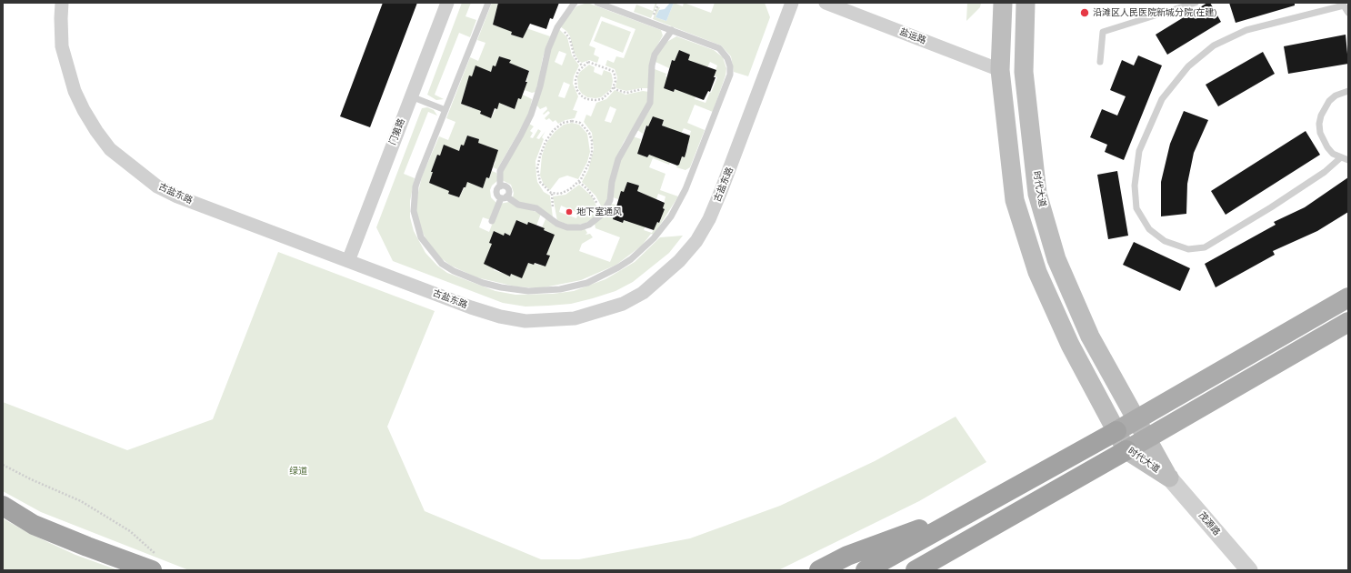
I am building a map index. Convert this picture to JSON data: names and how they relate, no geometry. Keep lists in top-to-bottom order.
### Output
{
  "streets": {
    "main road": ["时代大道"],
    "street": [
      "盐运路",
      "门第路",
      "古盐东路",
      "茂源路"
    ]
  },
  "crossings": [
    ["盐运路", "时代大道"],
    ["门第路", "古盐东路"],
    ["时代大道", "茂源路"]
  ],
  "parks": ["绿道"],
  "places": ["沿滩区人民医院新城分院(在建)", "地下室通风"]
}
